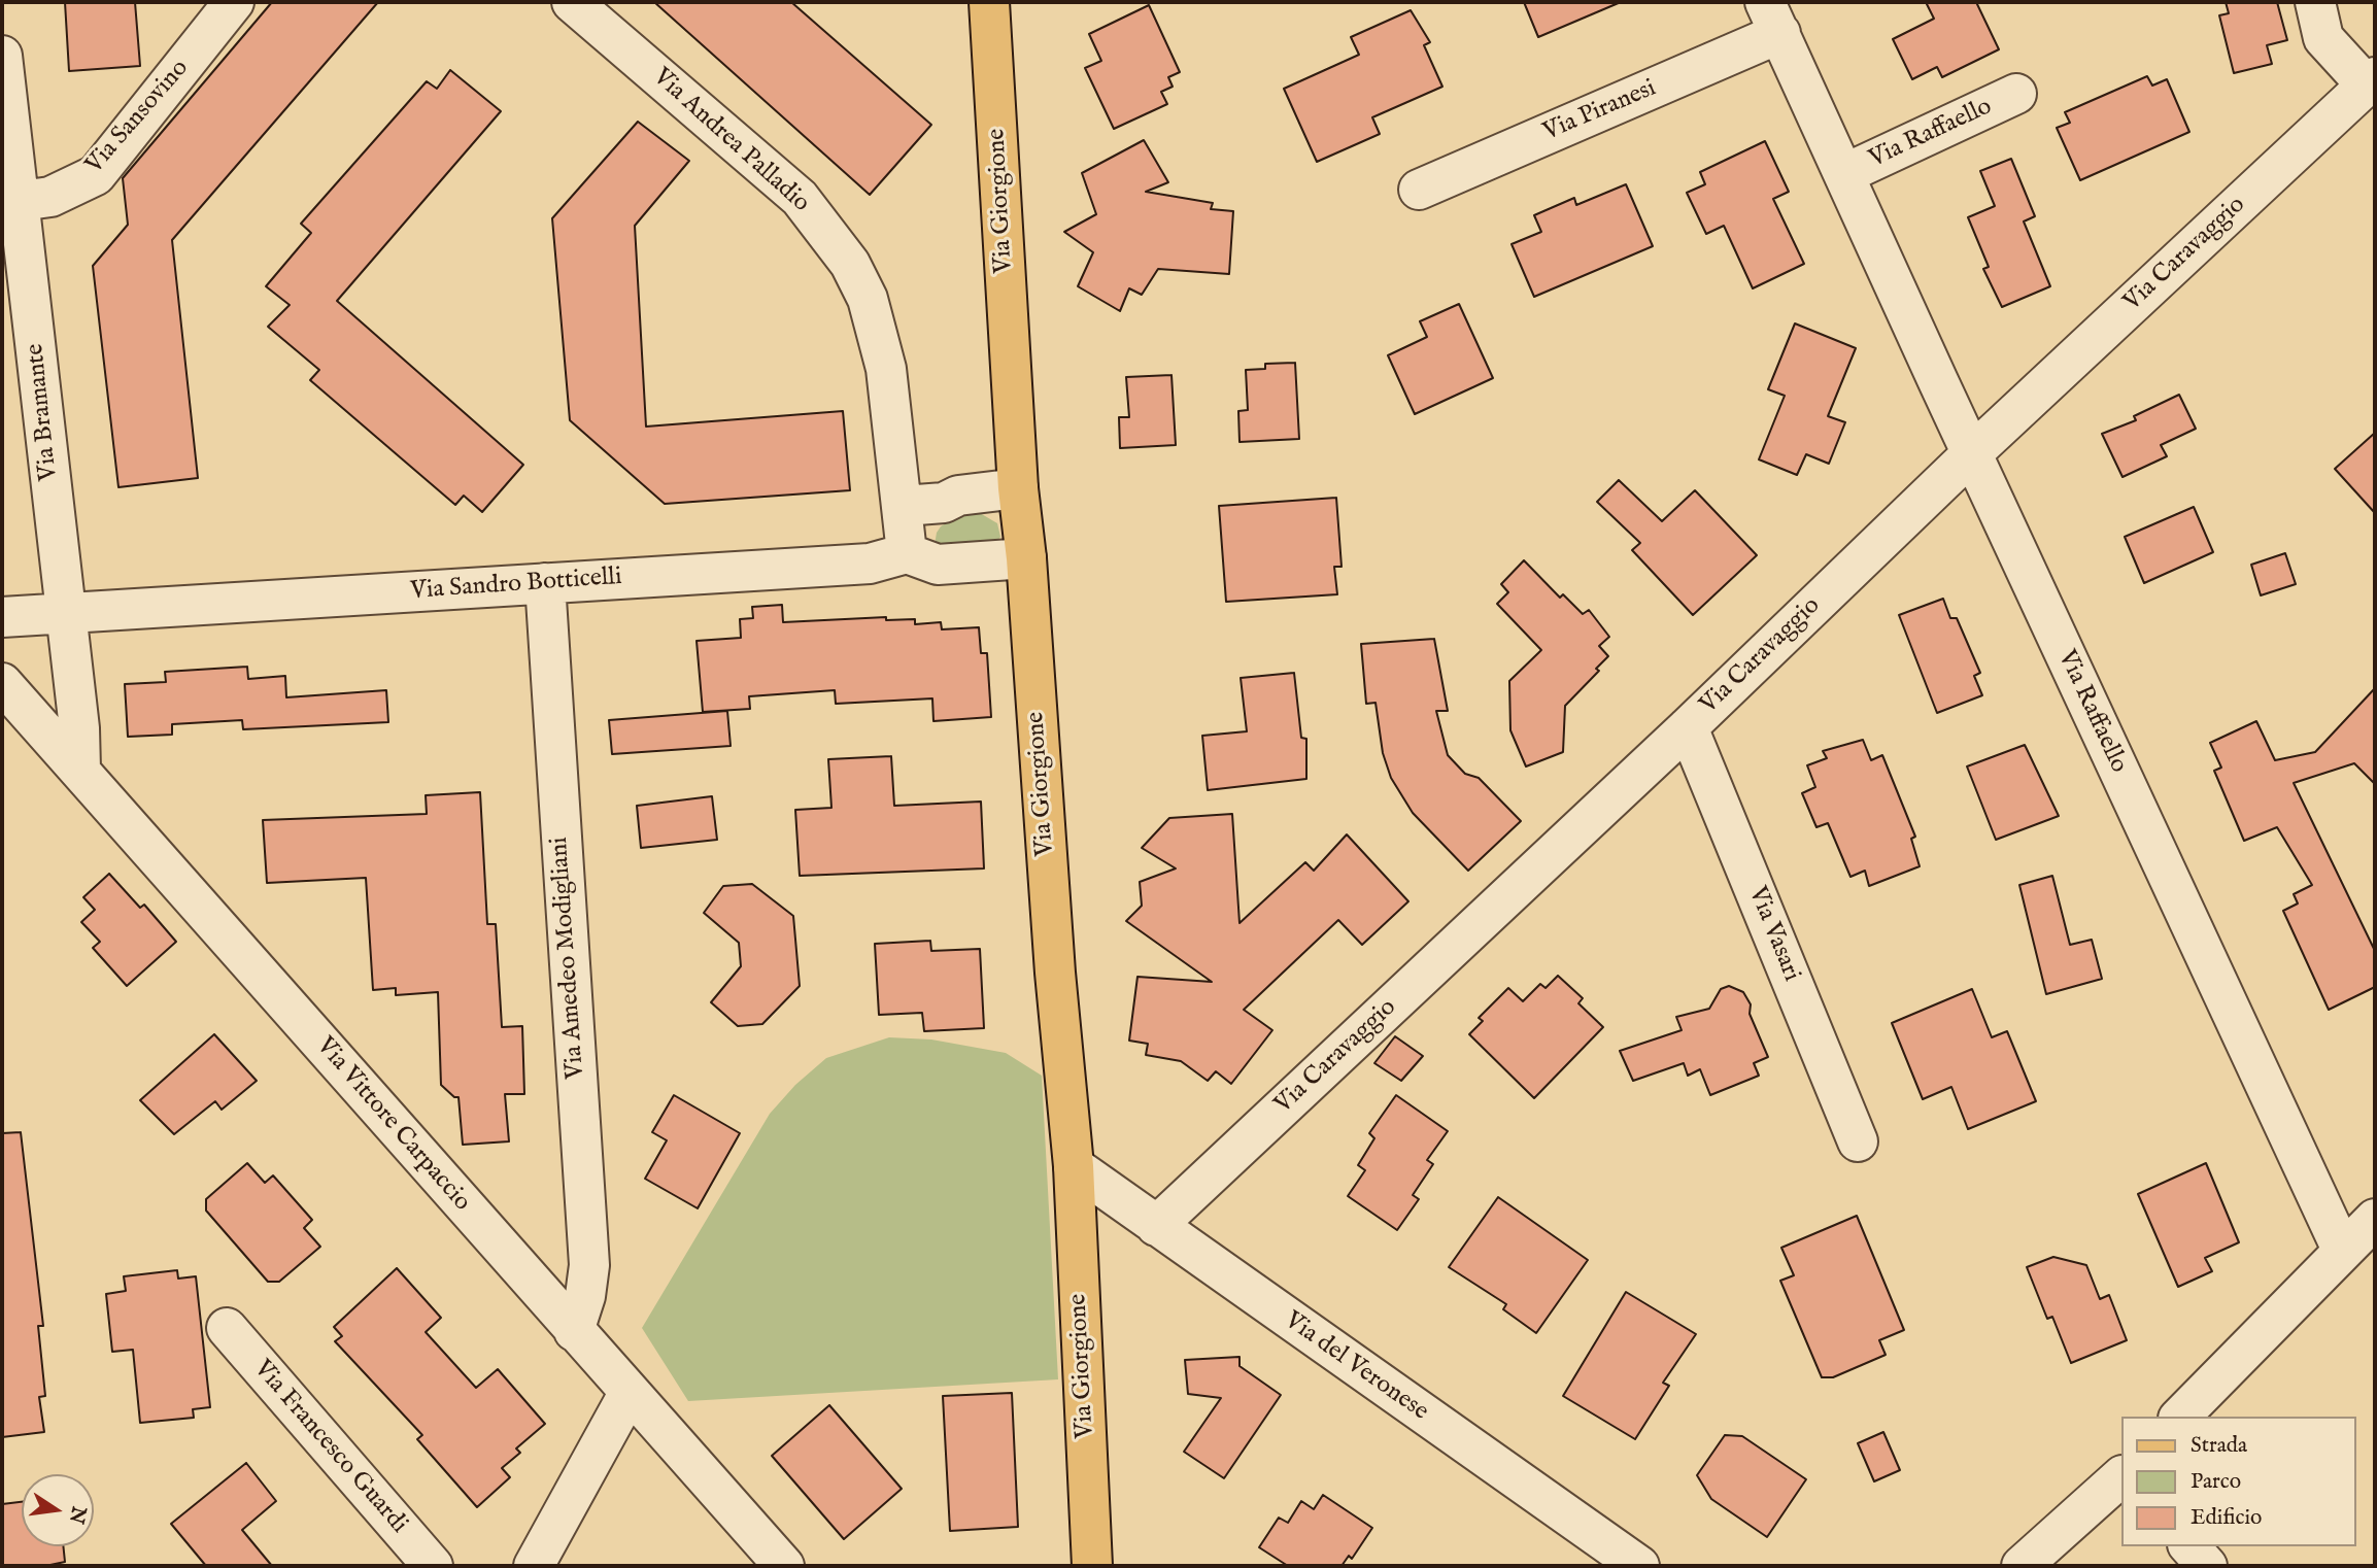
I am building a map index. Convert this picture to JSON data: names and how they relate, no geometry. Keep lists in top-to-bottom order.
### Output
{
  "streets": {
    "main road": ["Via Giorgione"],
    "street": [
      "Via Piranesi",
      "Via Sansovino",
      "Via Raffaello",
      "Via Andrea Palladio",
      "Via Caravaggio",
      "Via Bramante",
      "Via Sandro Botticelli",
      "Via Vasari",
      "Via Amedeo Modigliani",
      "Via Vittore Carpaccio",
      "Via del Veronese",
      "Via Francesco Guardi"
    ]
  },
  "crossings": [
    ["Via Piranesi", "Via Raffaello"],
    ["Via Sansovino", "Via Bramante"],
    ["Via Raffaello", "Via Caravaggio"],
    ["Via Andrea Palladio", "Via Sandro Botticelli"],
    ["Via Giorgione", "Via del Veronese"],
    ["Via Caravaggio", "Via Vasari"],
    ["Via Caravaggio", "Via del Veronese"],
    ["Via Bramante", "Via Sandro Botticelli"],
    ["Via Bramante", "Via Vittore Carpaccio"],
    ["Via Sandro Botticelli", "Via Amedeo Modigliani"],
    ["Via Amedeo Modigliani", "Via Vittore Carpaccio"]
  ],
  "legend": ["Strada", "Parco", "Edificio"],
  "north": "right"
}
